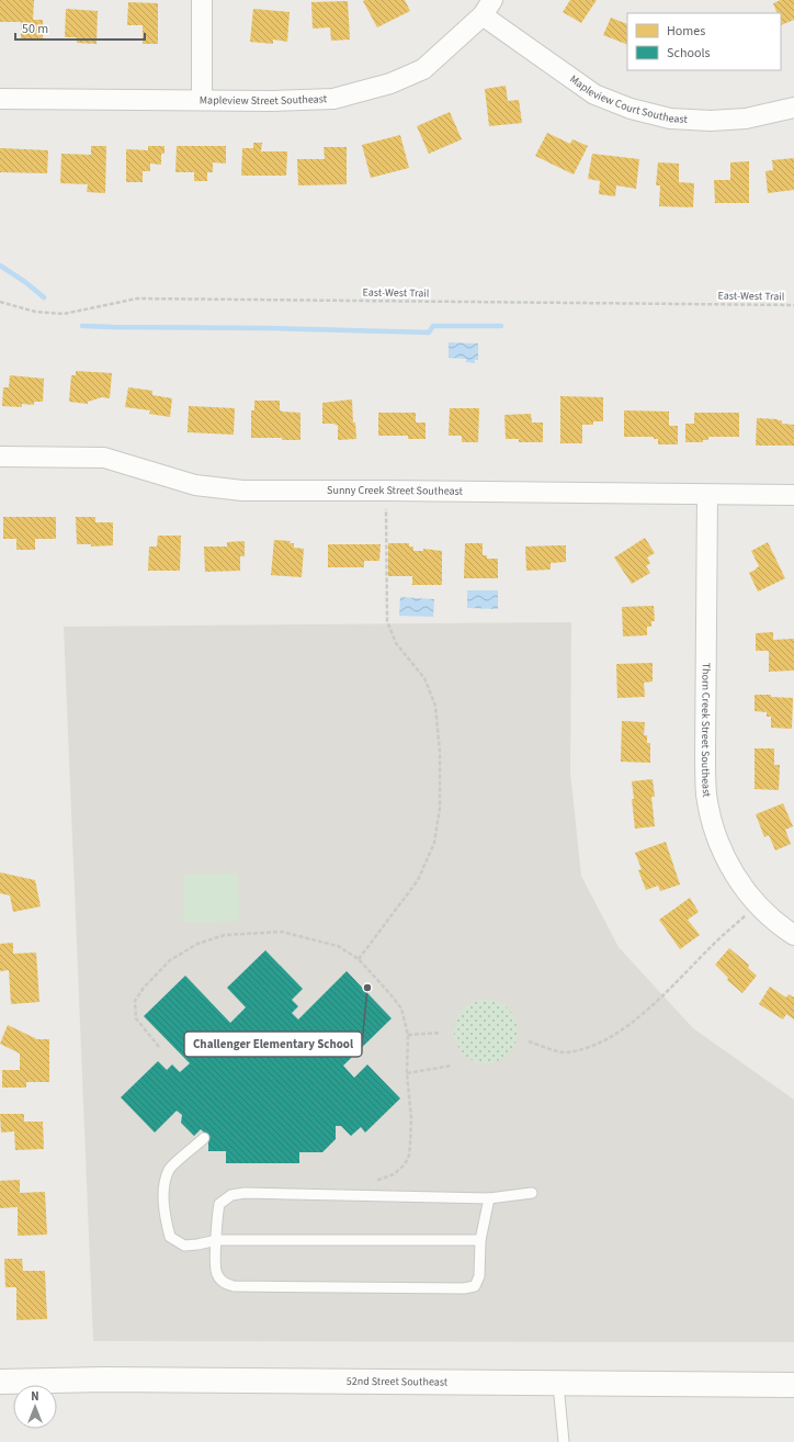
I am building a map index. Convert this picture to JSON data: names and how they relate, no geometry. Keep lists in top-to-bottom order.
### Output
{
  "streets": {
    "main road": ["52nd Street Southeast"],
    "street": [
      "Mapleview Court Southeast",
      "Mapleview Street Southeast",
      "Sunny Creek Street Southeast",
      "Thorn Creek Street Southeast"
    ],
    "path": ["East-West Trail"]
  },
  "crossings": [
    ["Mapleview Court Southeast", "Mapleview Street Southeast"],
    ["Sunny Creek Street Southeast", "Thorn Creek Street Southeast"]
  ],
  "places": ["Challenger Elementary School"],
  "legend": ["Homes", "Schools"],
  "scale_bar": "50 m",
  "north": "top"
}
